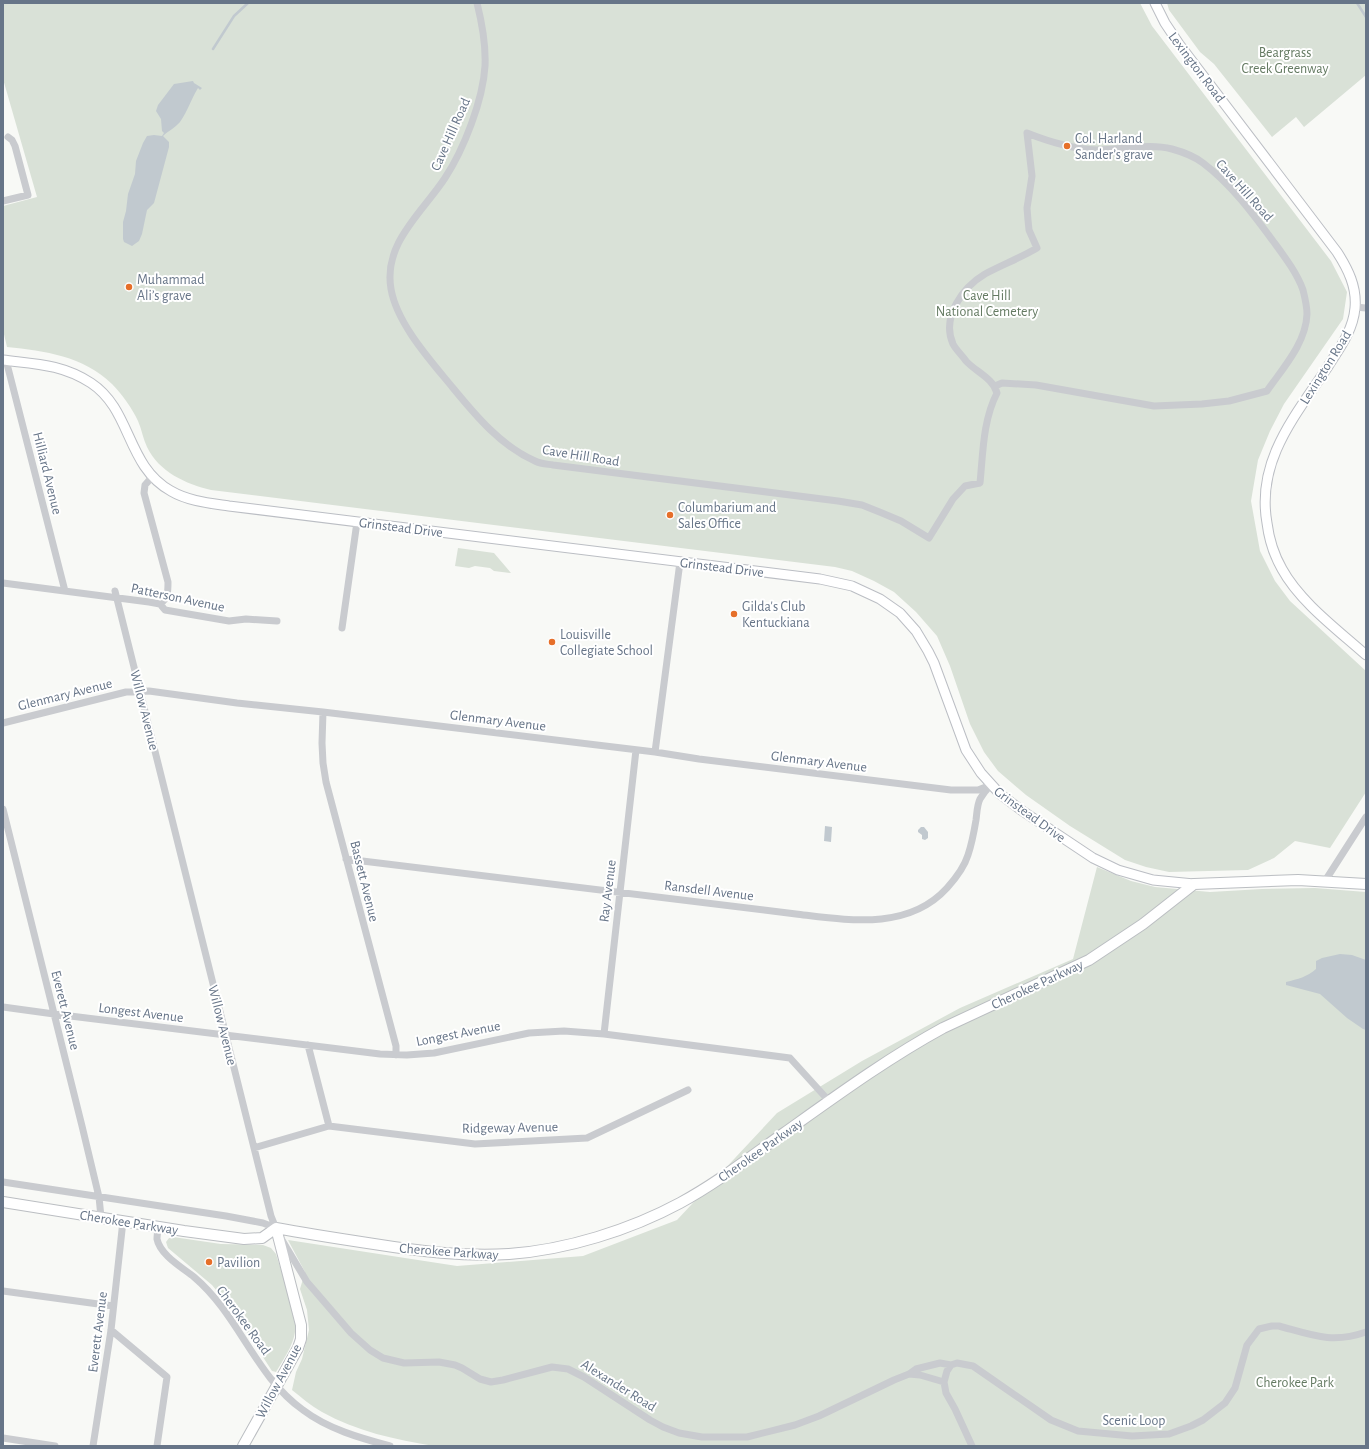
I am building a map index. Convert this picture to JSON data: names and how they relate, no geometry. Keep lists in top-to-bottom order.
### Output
{
  "streets": {
    "main road": [
      "Lexington Road",
      "Grinstead Drive",
      "Willow Avenue",
      "Cherokee Parkway"
    ],
    "street": [
      "Cave Hill Road",
      "Hilliard Avenue",
      "Patterson Avenue",
      "Glenmary Avenue",
      "Bassett Avenue",
      "Ransdell Avenue",
      "Ray Avenue",
      "Everett Avenue",
      "Longest Avenue",
      "Ridgeway Avenue",
      "Cherokee Road",
      "Alexander Road",
      "Scenic Loop"
    ]
  },
  "crossings": [
    ["Hilliard Avenue", "Grinstead Drive"],
    ["Hilliard Avenue", "Patterson Avenue"],
    ["Grinstead Drive", "Glenmary Avenue"],
    ["Grinstead Drive", "Ransdell Avenue"],
    ["Grinstead Drive", "Cherokee Parkway"],
    ["Patterson Avenue", "Willow Avenue"],
    ["Glenmary Avenue", "Willow Avenue"],
    ["Glenmary Avenue", "Bassett Avenue"],
    ["Glenmary Avenue", "Ransdell Avenue"],
    ["Glenmary Avenue", "Ray Avenue"],
    ["Willow Avenue", "Cherokee Parkway"],
    ["Willow Avenue", "Longest Avenue"],
    ["Willow Avenue", "Ridgeway Avenue"],
    ["Willow Avenue", "Cherokee Road"],
    ["Willow Avenue", "Alexander Road"],
    ["Bassett Avenue", "Ransdell Avenue"],
    ["Bassett Avenue", "Longest Avenue"],
    ["Ransdell Avenue", "Ray Avenue"],
    ["Ray Avenue", "Longest Avenue"],
    ["Cherokee Parkway", "Everett Avenue"],
    ["Cherokee Parkway", "Longest Avenue"],
    ["Cherokee Parkway", "Cherokee Road"],
    ["Cherokee Parkway", "Alexander Road"],
    ["Everett Avenue", "Longest Avenue"],
    ["Alexander Road", "Scenic Loop"]
  ],
  "parks": ["Beargrass Creek Greenway", "Cave Hill National Cemetery", "Cherokee Park"],
  "places": [
    "Col. Harland Sander’s grave",
    "Muhammad Ali’s grave",
    "Columbarium and Sales Office",
    "Gilda's Club Kentuckiana",
    "Louisville Collegiate School",
    "Pavilion"
  ]
}
